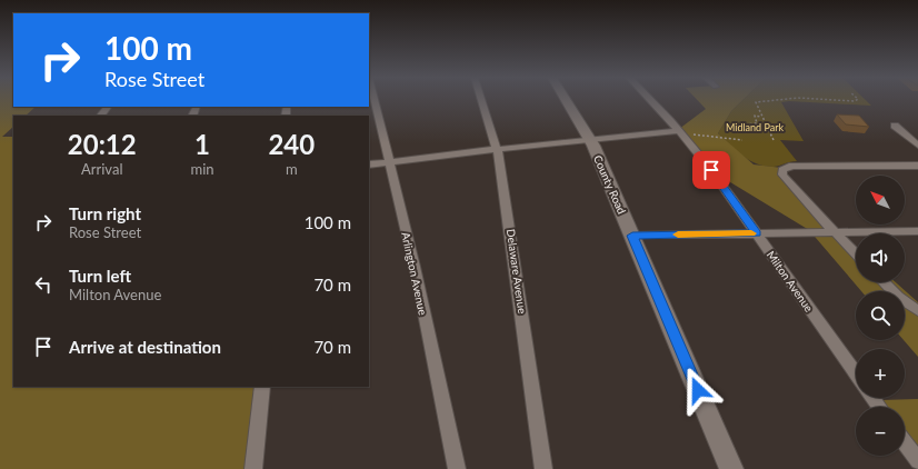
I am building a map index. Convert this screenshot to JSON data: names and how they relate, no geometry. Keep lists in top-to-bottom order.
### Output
{
  "streets": {
    "street": [
      "County Road",
      "Delaware Avenue",
      "Arlington Avenue",
      "Milton Avenue"
    ]
  },
  "parks": ["Midland Park"],
  "north": "top left",
  "page": {
    "turn": ["100 m", "Rose Street"],
    "eta": [
      "20:12",
      "Arrival",
      "1",
      "min",
      "240",
      "m"
    ],
    "map_buttons": ["+", "−"],
    "list": [
      {
        "name": "Turn right",
        "note": "Rose Street",
        "value": "100 m"
      },
      {
        "name": "Turn left",
        "note": "Milton Avenue",
        "value": "70 m"
      },
      {
        "name": "Arrive at destination",
        "value": "70 m"
      }
    ]
  }
}
